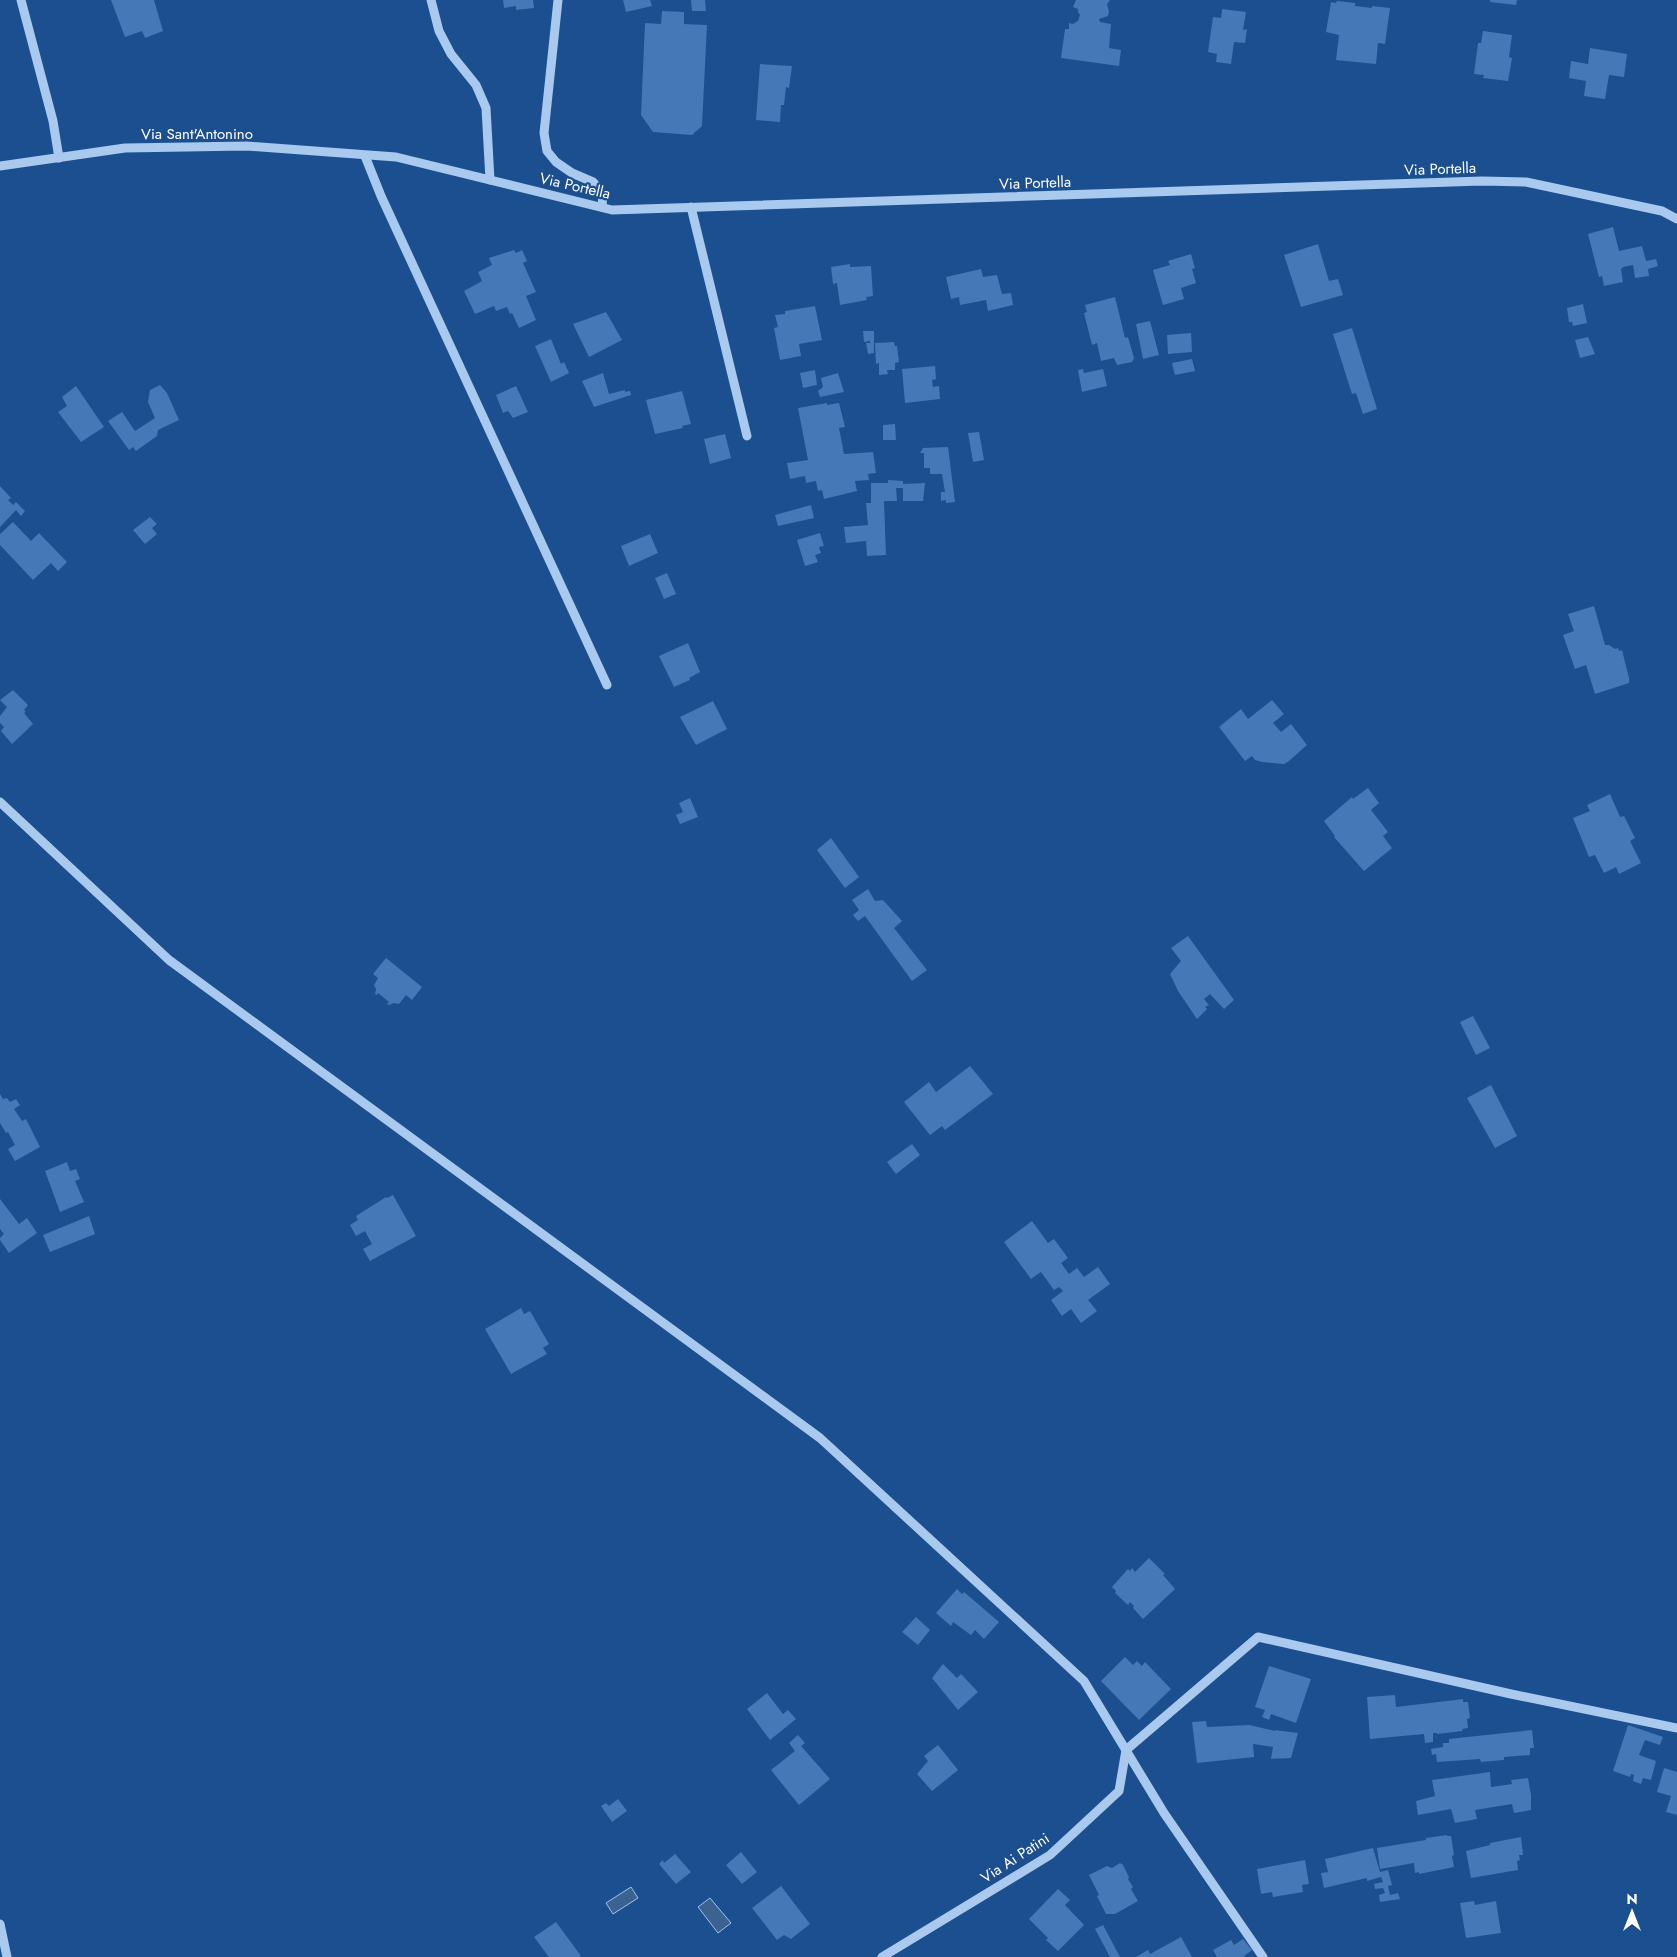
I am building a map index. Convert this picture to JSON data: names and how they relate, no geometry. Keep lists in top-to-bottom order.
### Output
{
  "streets": {
    "street": ["Via Sant'Antonino", "Via Portella", "Via Ai Patini"]
  },
  "crossings": [
    ["Via Sant'Antonino", "Via Portella"]
  ],
  "north": "top"
}
